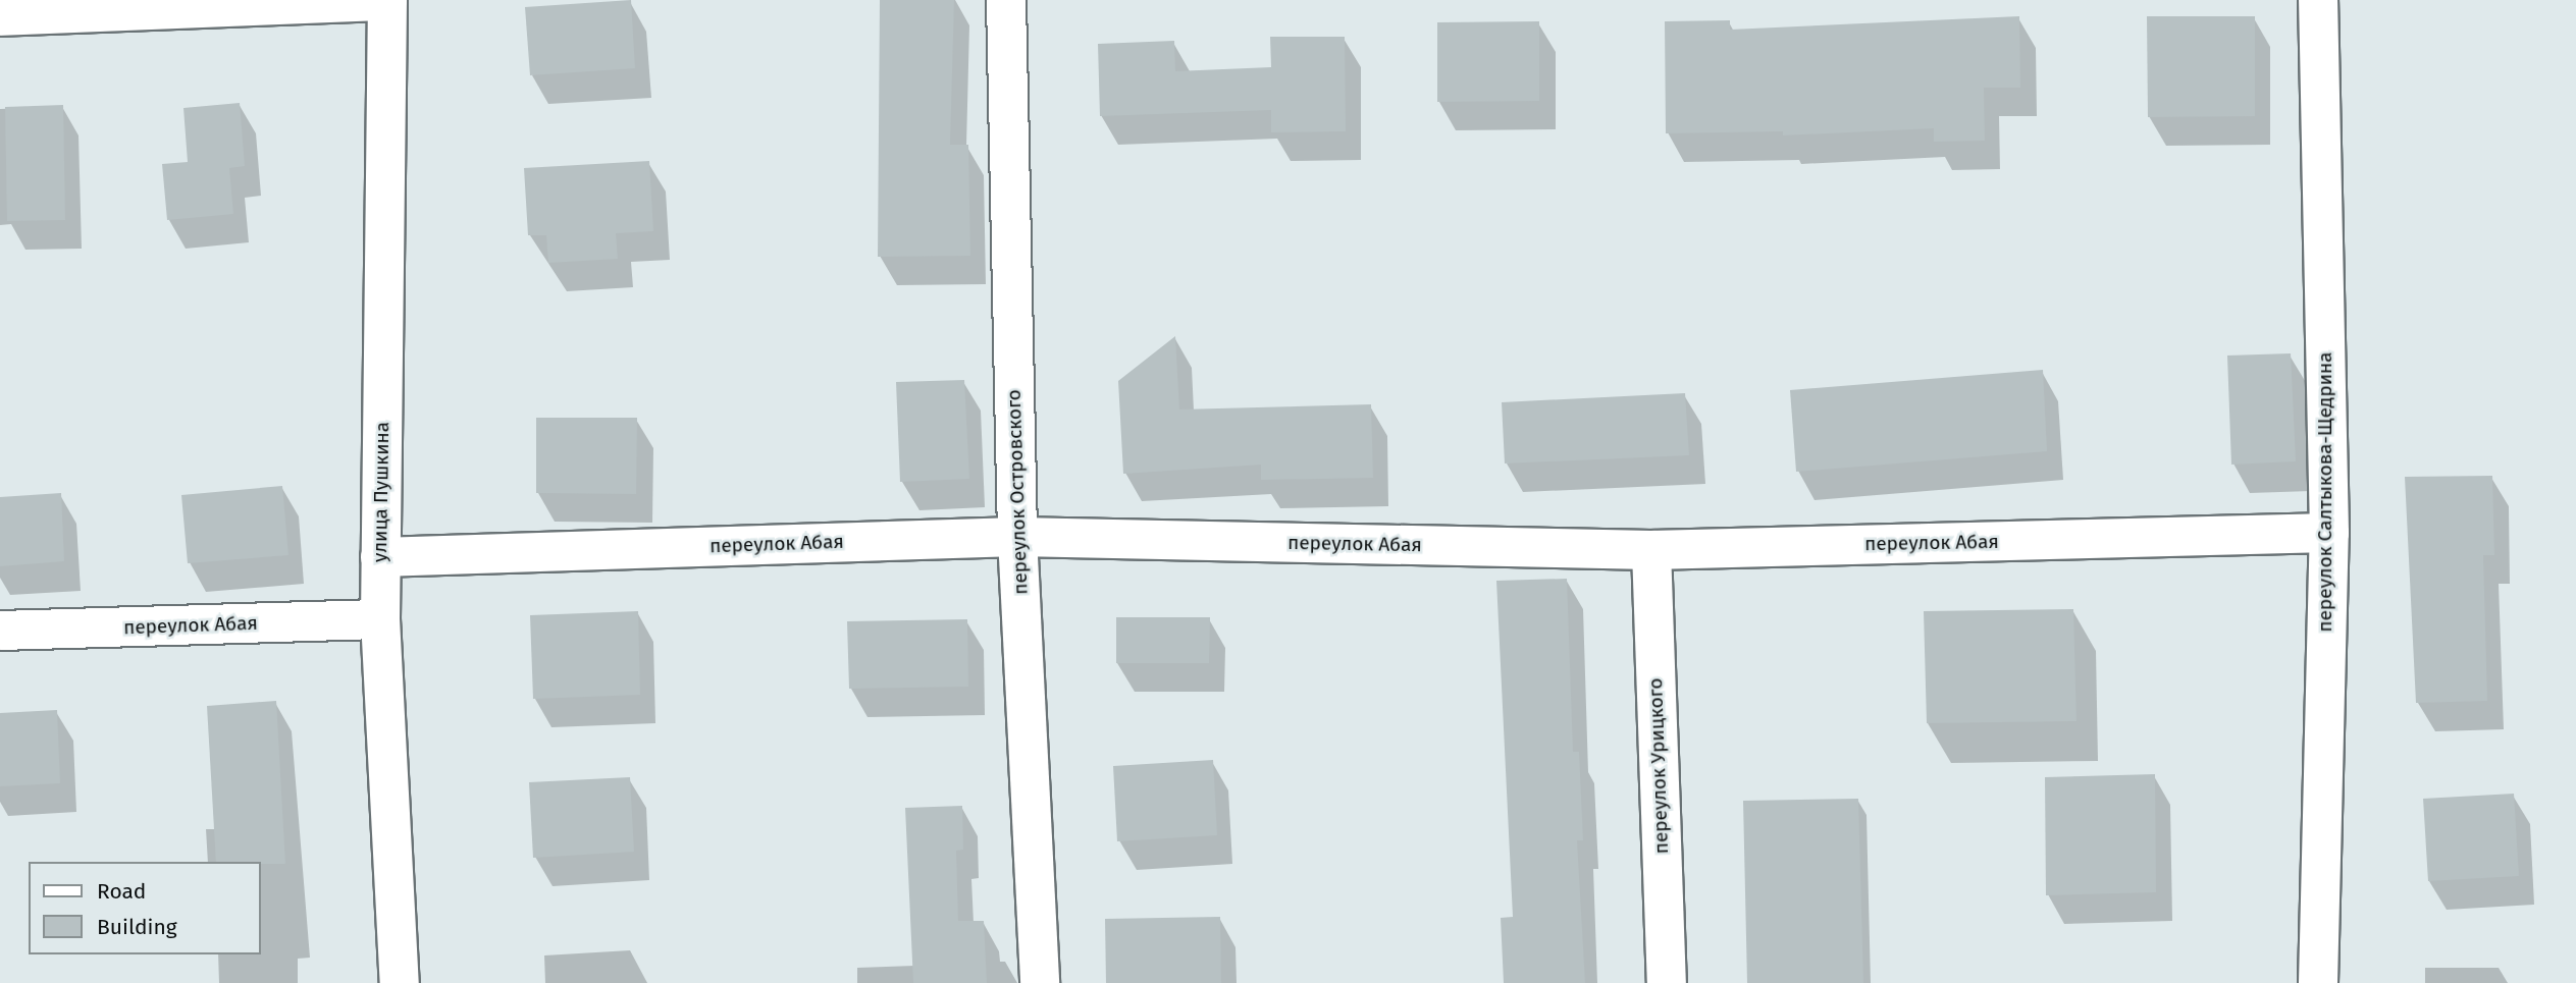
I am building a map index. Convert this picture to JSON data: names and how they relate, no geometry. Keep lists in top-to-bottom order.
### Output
{
  "streets": {
    "lane": [
      "улица Пушкина",
      "переулок Островского",
      "переулок Салтыкова-Щедрина",
      "переулок Абая",
      "переулок Урицкого"
    ]
  },
  "crossings": [
    ["улица Пушкина", "переулок Абая"],
    ["переулок Островского", "переулок Абая"],
    ["переулок Салтыкова-Щедрина", "переулок Абая"],
    ["переулок Абая", "переулок Урицкого"]
  ],
  "legend": ["Road", "Building"]
}
